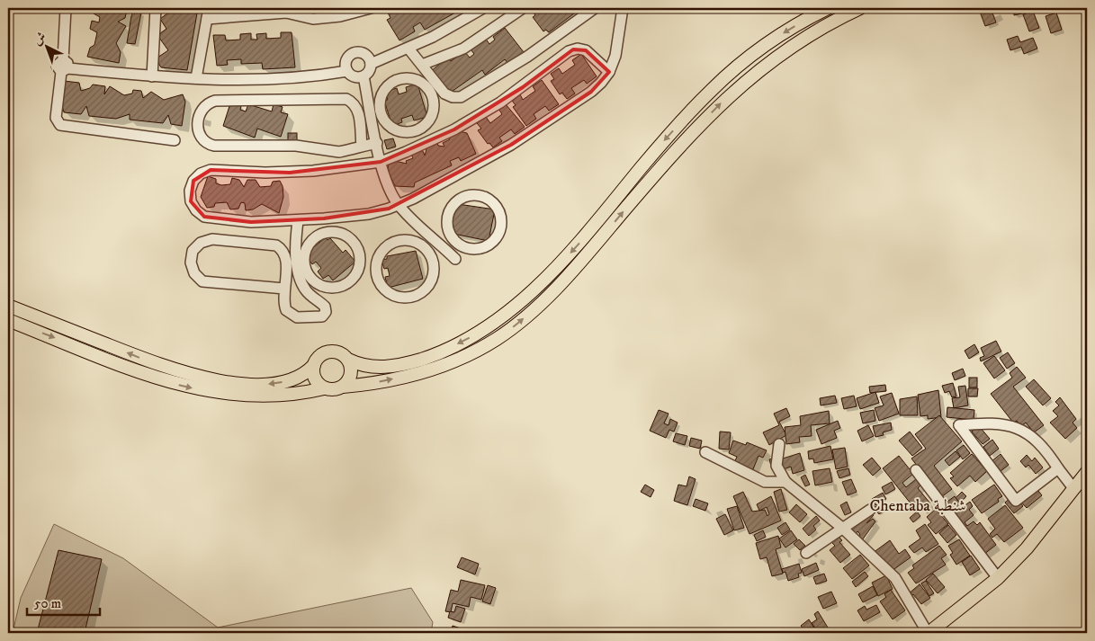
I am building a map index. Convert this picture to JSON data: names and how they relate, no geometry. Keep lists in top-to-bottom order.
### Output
{
  "districts": ["Chentaba شنطبة"],
  "scale_bar": "50 m",
  "north": "top left"
}
